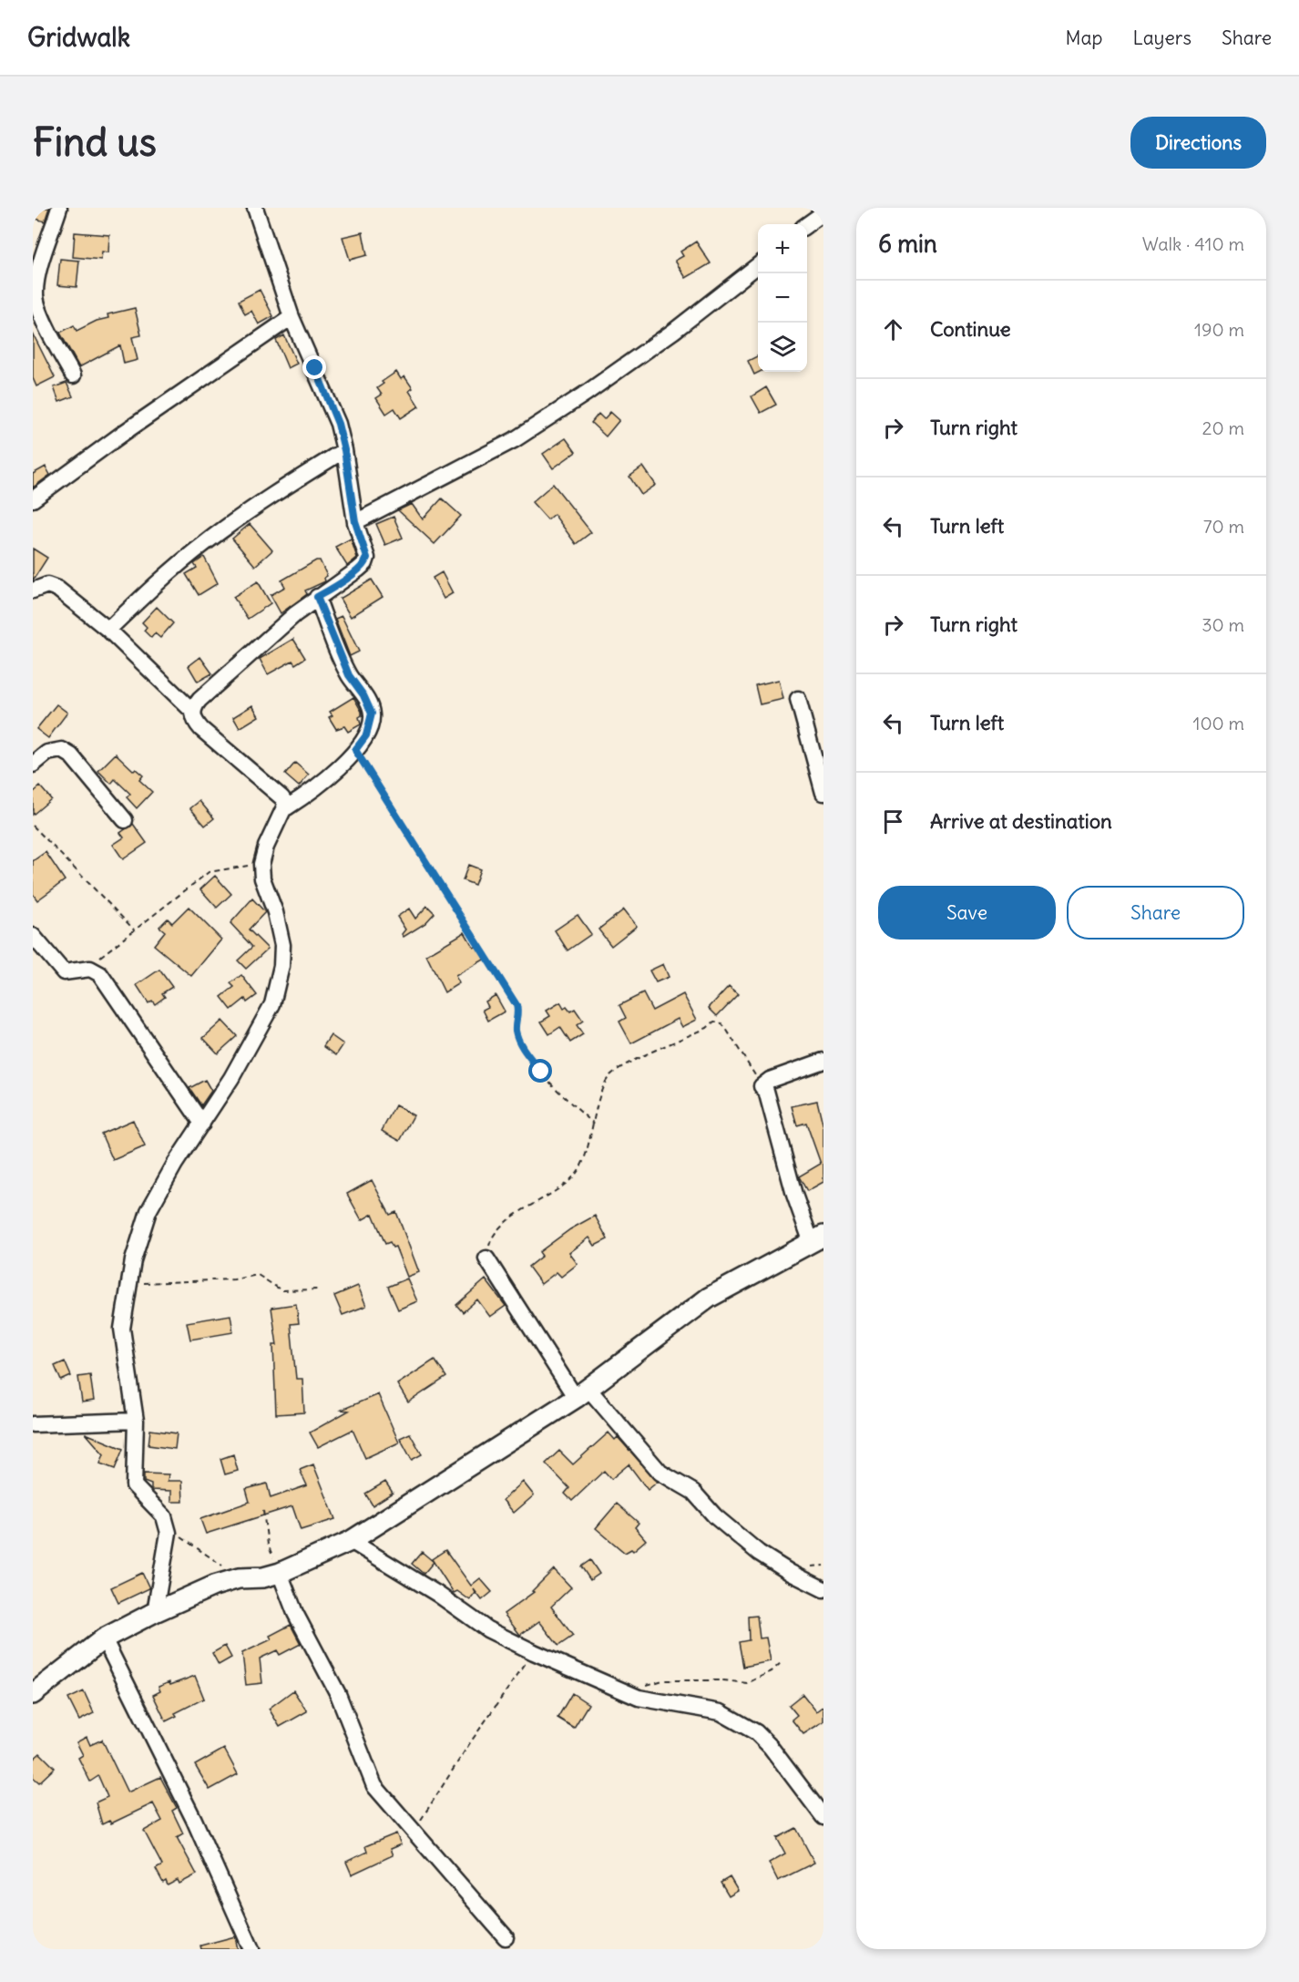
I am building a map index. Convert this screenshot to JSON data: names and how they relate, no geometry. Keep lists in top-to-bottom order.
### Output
{
  "page": {
    "header": "Gridwalk",
    "nav": ["Map", "Layers", "Share"],
    "buttons": [
      "Directions",
      ["Save", "Share"]
    ],
    "title": "Find us",
    "heading": ["6 min", "Walk · 410 m"],
    "map_buttons": ["+", "−"],
    "list": [
      ["Continue", "190 m"],
      ["Turn right", "20 m"],
      ["Turn left", "70 m"],
      ["Turn right", "30 m"],
      ["Turn left", "100 m"],
      "Arrive at destination"
    ]
  }
}
